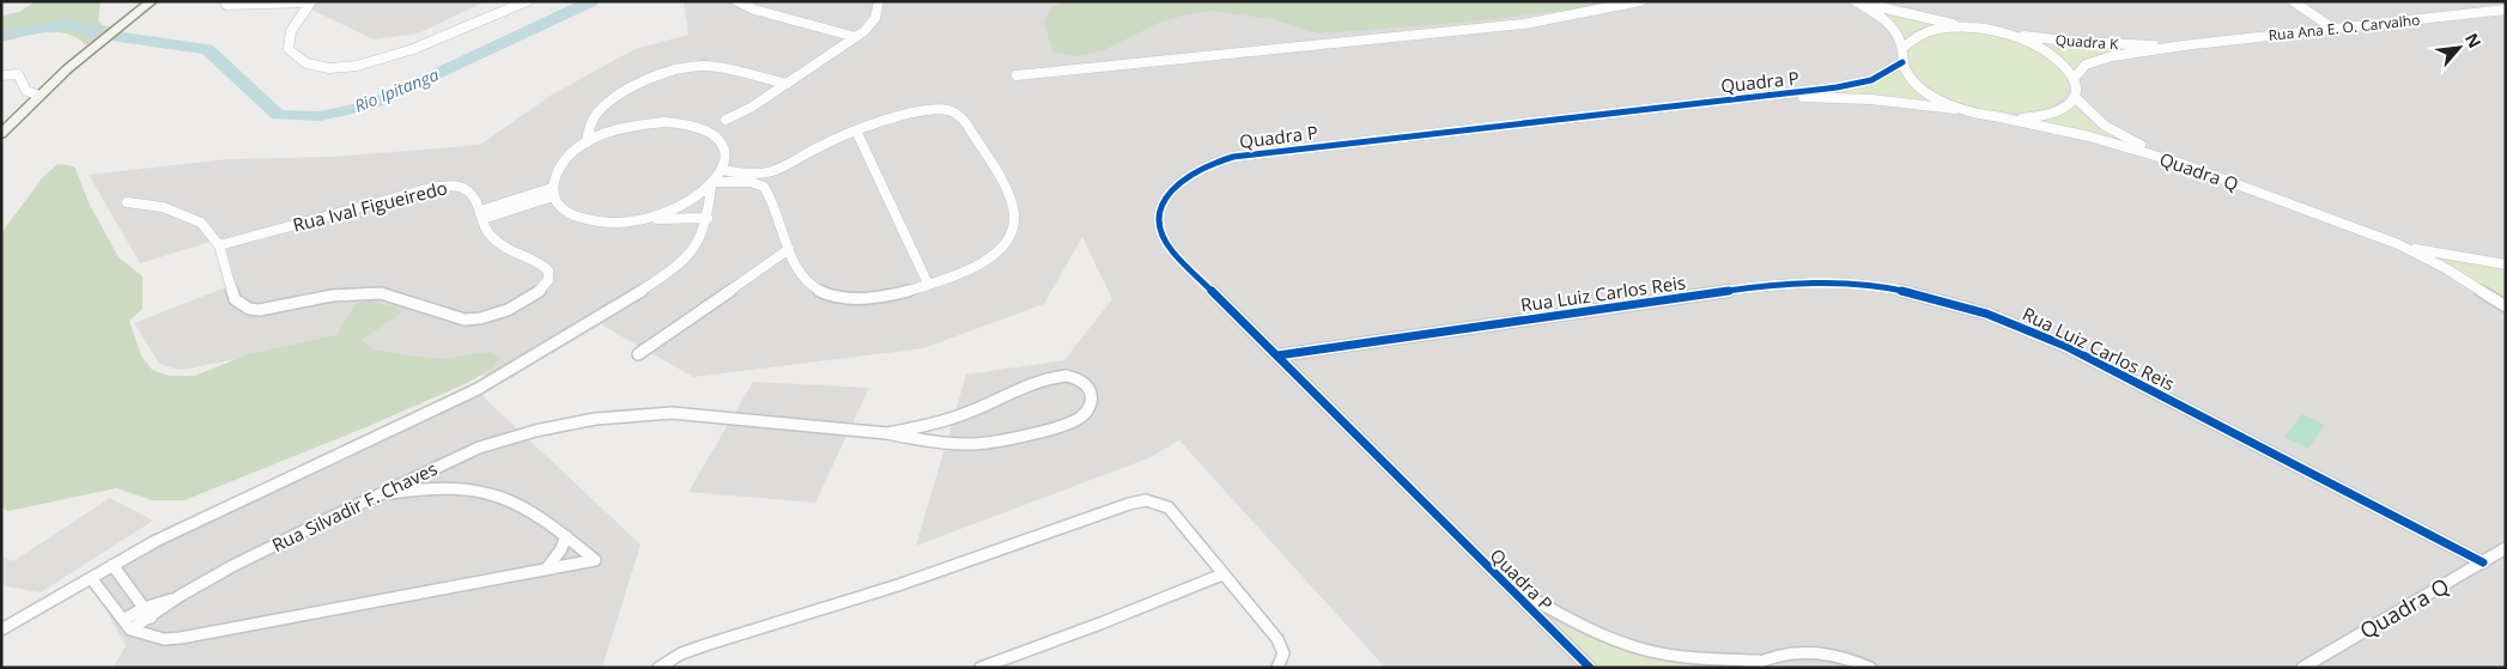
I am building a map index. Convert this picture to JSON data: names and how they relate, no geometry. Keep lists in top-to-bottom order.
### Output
{
  "streets": {
    "street": [
      "Rua Ana E. O. Carvalho",
      "Quadra K",
      "Quadra P",
      "Quadra Q",
      "Rua Ival Figueiredo",
      "Rua Luiz Carlos Reis",
      "Rua Silvadir F. Chaves"
    ]
  },
  "crossings": [
    ["Rua Ana E. O. Carvalho", "Quadra K"],
    ["Quadra P", "Rua Luiz Carlos Reis"],
    ["Quadra Q", "Rua Luiz Carlos Reis"]
  ],
  "water": ["Rio Ipitanga"],
  "north": "top right"
}
